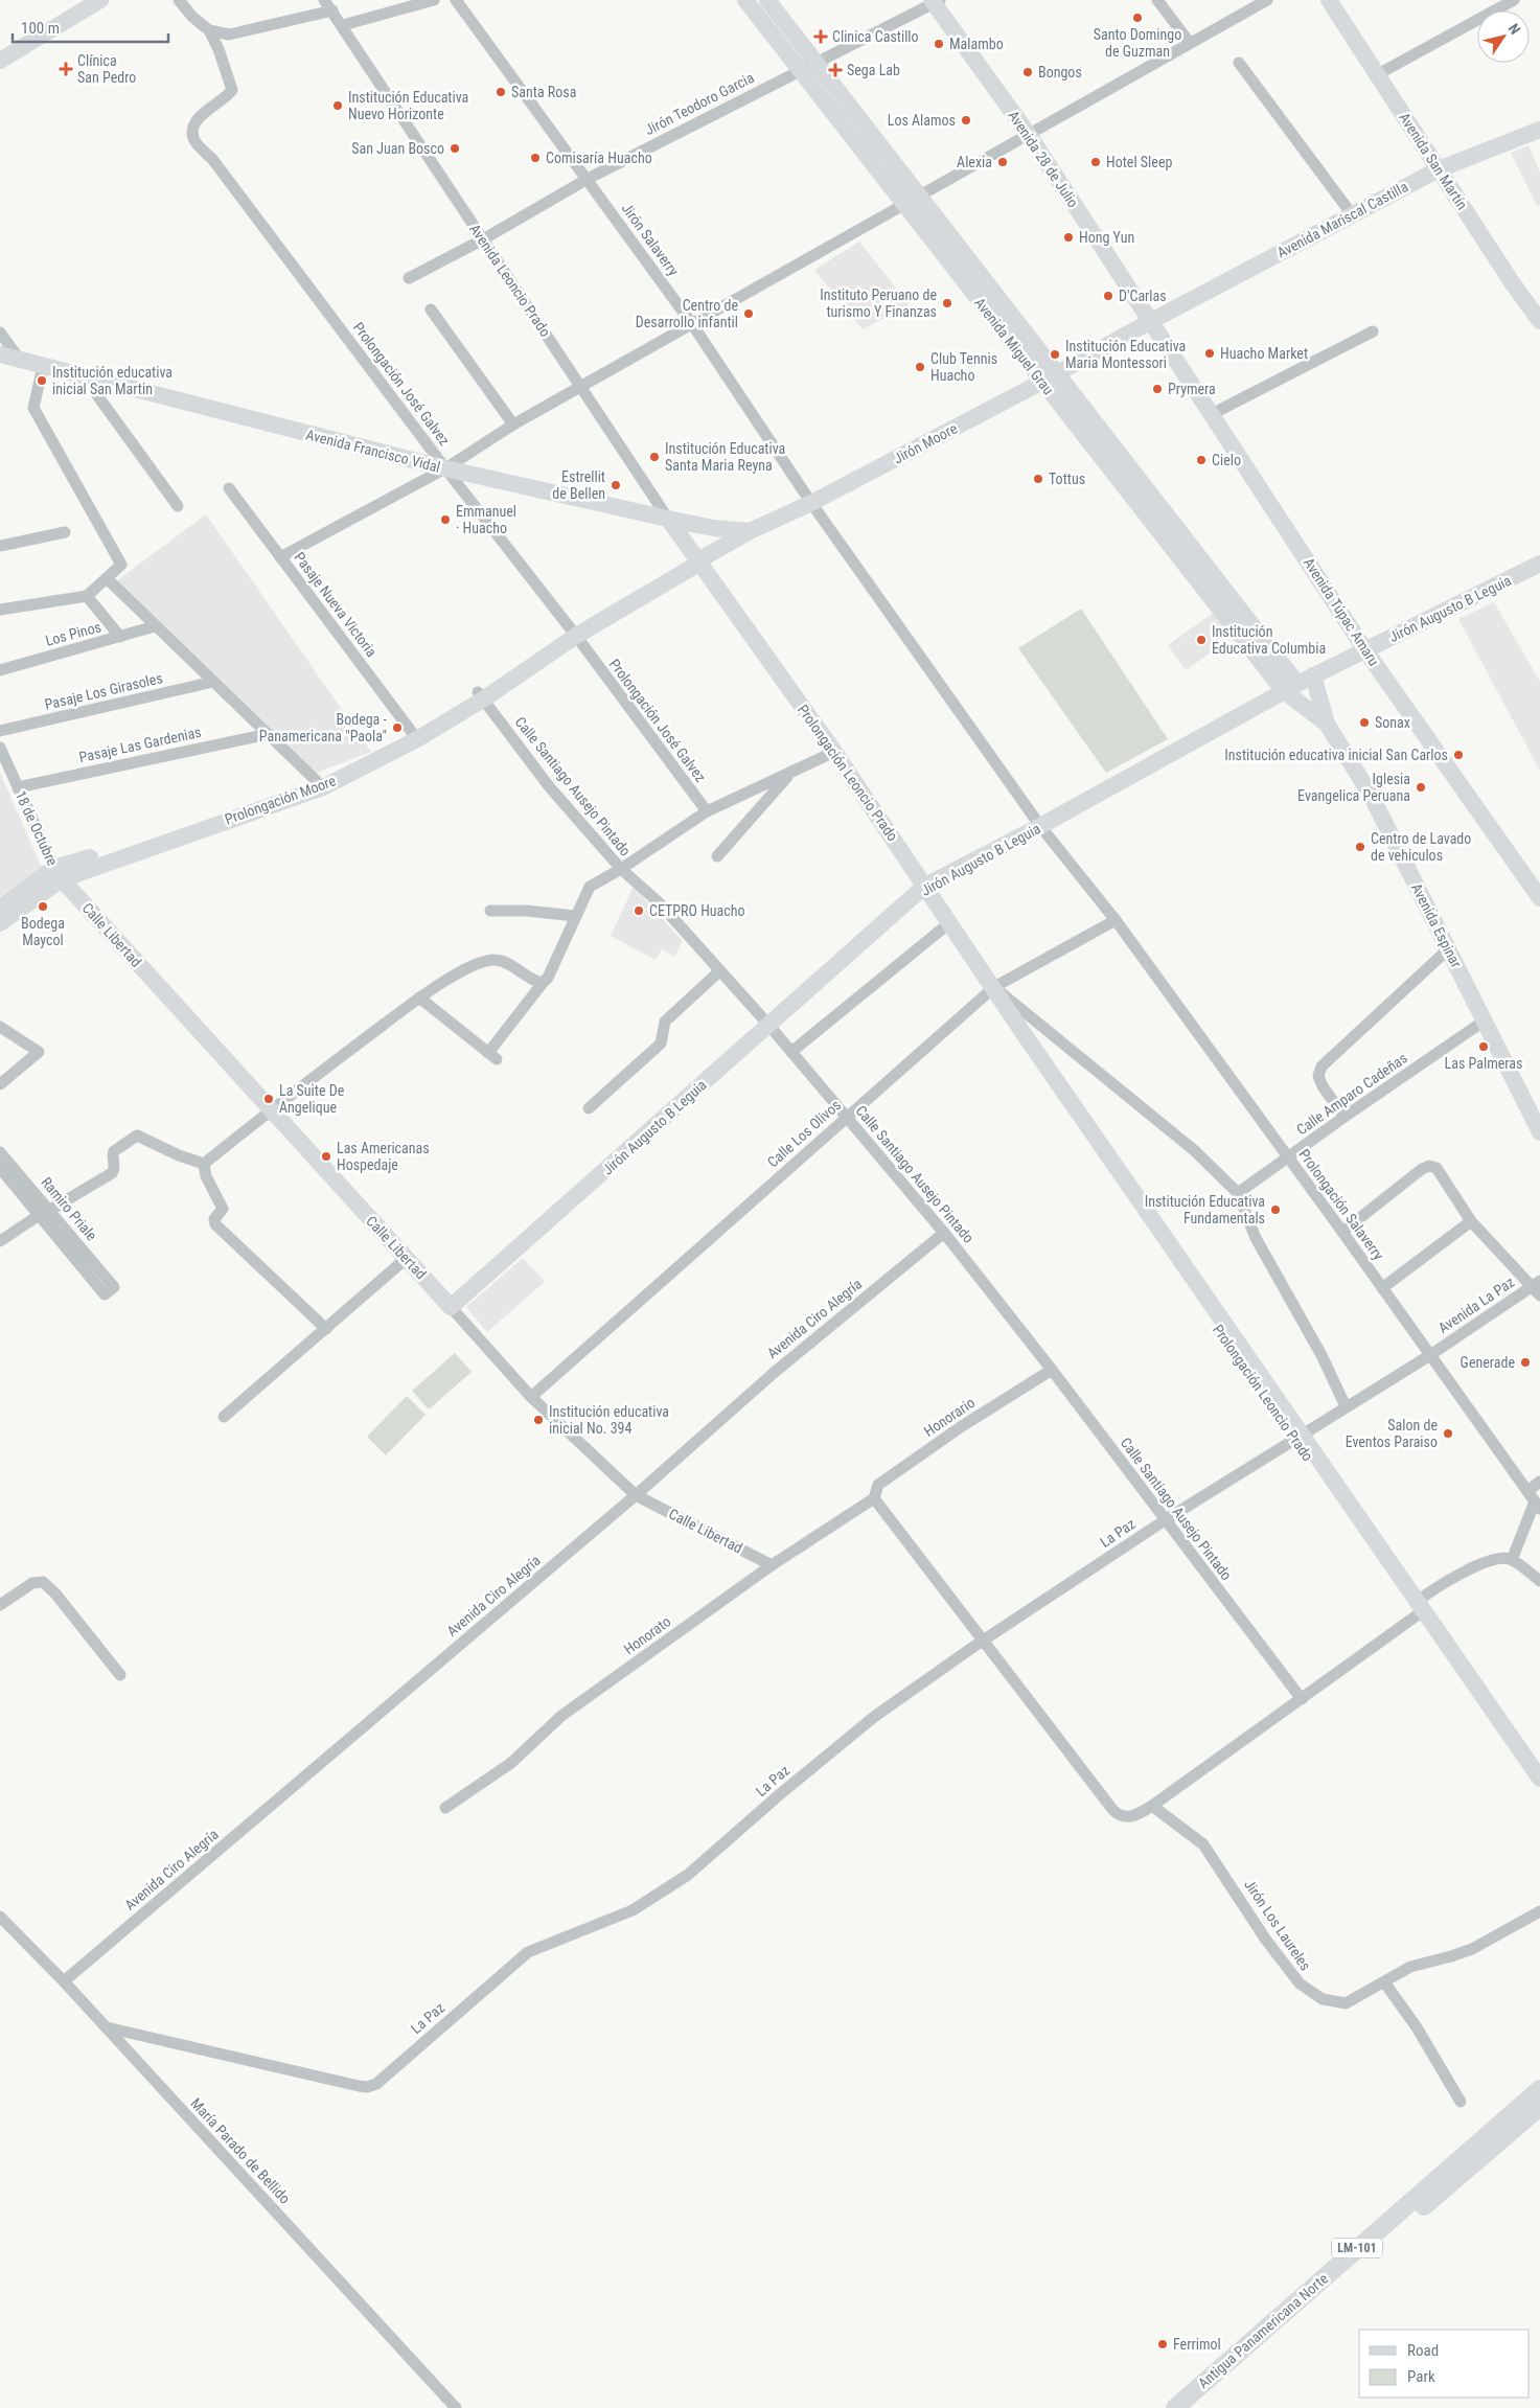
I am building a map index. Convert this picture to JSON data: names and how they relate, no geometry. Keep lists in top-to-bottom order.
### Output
{
  "streets": {
    "main road": ["LM-101", "Antigua Panamericana Norte"],
    "street": [
      "Jirón Teodoro Garcia",
      "Avenida 28 de Julio",
      "Avenida San Martín",
      "Avenida Mariscal Castilla",
      "Jirón Salaverry",
      "Avenida Leoncio Prado",
      "Avenida Miguel Grau",
      "Prolongación José Galvez",
      "Jirón Moore",
      "Avenida Francisco Vidal",
      "Pasaje Nueva Victoria",
      "Jirón Augusto B Leguia",
      "Avenida Túpac Amaru",
      "Los Pinos",
      "Pasaje Los Girasoles",
      "Pasaje Las Gardenias",
      "Prolongación Leoncio Prado",
      "Calle Santiago Ausejo Pintado",
      "Prolongación Moore",
      "18 de Octubre",
      "Avenida Espinar",
      "Calle Libertad",
      "Calle Amparo Cadeñas",
      "Calle Los Olivos",
      "Prolongación Salaverry",
      "Ramiro Priale",
      "Avenida La Paz",
      "Avenida Ciro Alegría",
      "Honorario",
      "La Paz",
      "Honorato",
      "Jirón Los Laureles",
      "María Parado de Bellido"
    ]
  },
  "crossings": [
    ["Jirón Teodoro Garcia", "Avenida 28 de Julio"],
    ["Jirón Teodoro Garcia", "Jirón Salaverry"],
    ["Jirón Teodoro Garcia", "Avenida Leoncio Prado"],
    ["Jirón Teodoro Garcia", "Avenida Miguel Grau"],
    ["Avenida 28 de Julio", "Avenida Mariscal Castilla"],
    ["Avenida 28 de Julio", "Jirón Moore"],
    ["Avenida 28 de Julio", "Avenida Túpac Amaru"],
    ["Avenida San Martín", "Avenida Mariscal Castilla"],
    ["Avenida Mariscal Castilla", "Jirón Moore"],
    ["Avenida Mariscal Castilla", "Avenida Túpac Amaru"],
    ["Jirón Salaverry", "Jirón Moore"],
    ["Jirón Salaverry", "Jirón Augusto B Leguia"],
    ["Jirón Salaverry", "Prolongación Salaverry"],
    ["Avenida Leoncio Prado", "Jirón Moore"],
    ["Avenida Leoncio Prado", "Avenida Francisco Vidal"],
    ["Avenida Leoncio Prado", "Prolongación Leoncio Prado"],
    ["Avenida Miguel Grau", "Jirón Moore"],
    ["Avenida Miguel Grau", "Jirón Augusto B Leguia"],
    ["Avenida Miguel Grau", "Avenida Espinar"],
    ["Prolongación José Galvez", "Jirón Moore"],
    ["Prolongación José Galvez", "Avenida Francisco Vidal"],
    ["Prolongación José Galvez", "Prolongación Moore"],
    ["Jirón Moore", "Avenida Francisco Vidal"],
    ["Jirón Moore", "Avenida Túpac Amaru"],
    ["Jirón Moore", "Prolongación Leoncio Prado"],
    ["Jirón Moore", "Prolongación Moore"],
    ["Pasaje Nueva Victoria", "Prolongación Moore"],
    ["Jirón Augusto B Leguia", "Avenida Túpac Amaru"],
    ["Jirón Augusto B Leguia", "Prolongación Leoncio Prado"],
    ["Jirón Augusto B Leguia", "Calle Santiago Ausejo Pintado"],
    ["Jirón Augusto B Leguia", "Avenida Espinar"],
    ["Jirón Augusto B Leguia", "Calle Libertad"],
    ["Jirón Augusto B Leguia", "Prolongación Salaverry"],
    ["Pasaje Las Gardenias", "18 de Octubre"],
    ["Prolongación Leoncio Prado", "Calle Amparo Cadeñas"],
    ["Prolongación Leoncio Prado", "Calle Los Olivos"],
    ["Prolongación Leoncio Prado", "La Paz"],
    ["Calle Santiago Ausejo Pintado", "Prolongación Moore"],
    ["Calle Santiago Ausejo Pintado", "Calle Los Olivos"],
    ["Calle Santiago Ausejo Pintado", "Avenida Ciro Alegría"],
    ["Calle Santiago Ausejo Pintado", "Honorario"],
    ["Calle Santiago Ausejo Pintado", "La Paz"],
    ["Prolongación Moore", "18 de Octubre"],
    ["Prolongación Moore", "Calle Libertad"],
    ["18 de Octubre", "Calle Libertad"],
    ["Avenida Espinar", "Calle Amparo Cadeñas"],
    ["Calle Libertad", "Calle Los Olivos"],
    ["Calle Libertad", "Avenida Ciro Alegría"],
    ["Calle Libertad", "Honorato"],
    ["Calle Amparo Cadeñas", "Prolongación Salaverry"],
    ["Calle Los Olivos", "Prolongación Salaverry"],
    ["Prolongación Salaverry", "Avenida La Paz"],
    ["Prolongación Salaverry", "La Paz"],
    ["Avenida La Paz", "La Paz"],
    ["Avenida Ciro Alegría", "María Parado de Bellido"],
    ["Honorario", "Honorato"],
    ["La Paz", "María Parado de Bellido"]
  ],
  "places": {
    "other": [
      "Santo Domingo de Guzman",
      "Malambo",
      "Bongos",
      "Santa Rosa",
      "Institución Educativa Nuevo Horizonte",
      "Los Alamos",
      "San Juan Bosco",
      "Comisaría Huacho",
      "Alexia",
      "Hotel Sleep",
      "Hong Yun",
      "D'Carlas",
      "Instituto Peruano de turismo Y Finanzas",
      "Centro de Desarrollo infantil",
      "Huacho Market",
      "Institución Educativa Maria Montessori",
      "Club Tennis Huacho",
      "Institución educativa inicial San Martin",
      "Prymera",
      "Institución Educativa Santa Maria Reyna",
      "Cielo",
      "Tottus",
      "Estrellit de Bellen",
      "Emmanuel · Huacho",
      "Institución Educativa Columbia",
      "Sonax",
      "Bodega - Panamericana \"Paola\"",
      "Institución educativa inicial San Carlos",
      "Iglesia Evangelica Peruana",
      "Centro de Lavado de vehiculos",
      "Bodega Maycol",
      "CETPRO Huacho",
      "Las Palmeras",
      "La Suite De Angelique",
      "Las Americanas Hospedaje",
      "Institución Educativa Fundamentals",
      "Generade",
      "Institución educativa inicial No. 394",
      "Salon de Eventos Paraiso",
      "Ferrimol"
    ],
    "health": ["Clinica Castillo", "Clínica San Pedro", "Sega Lab"]
  },
  "legend": ["Road", "Park"],
  "scale_bar": "100 m",
  "north": "top right"
}
